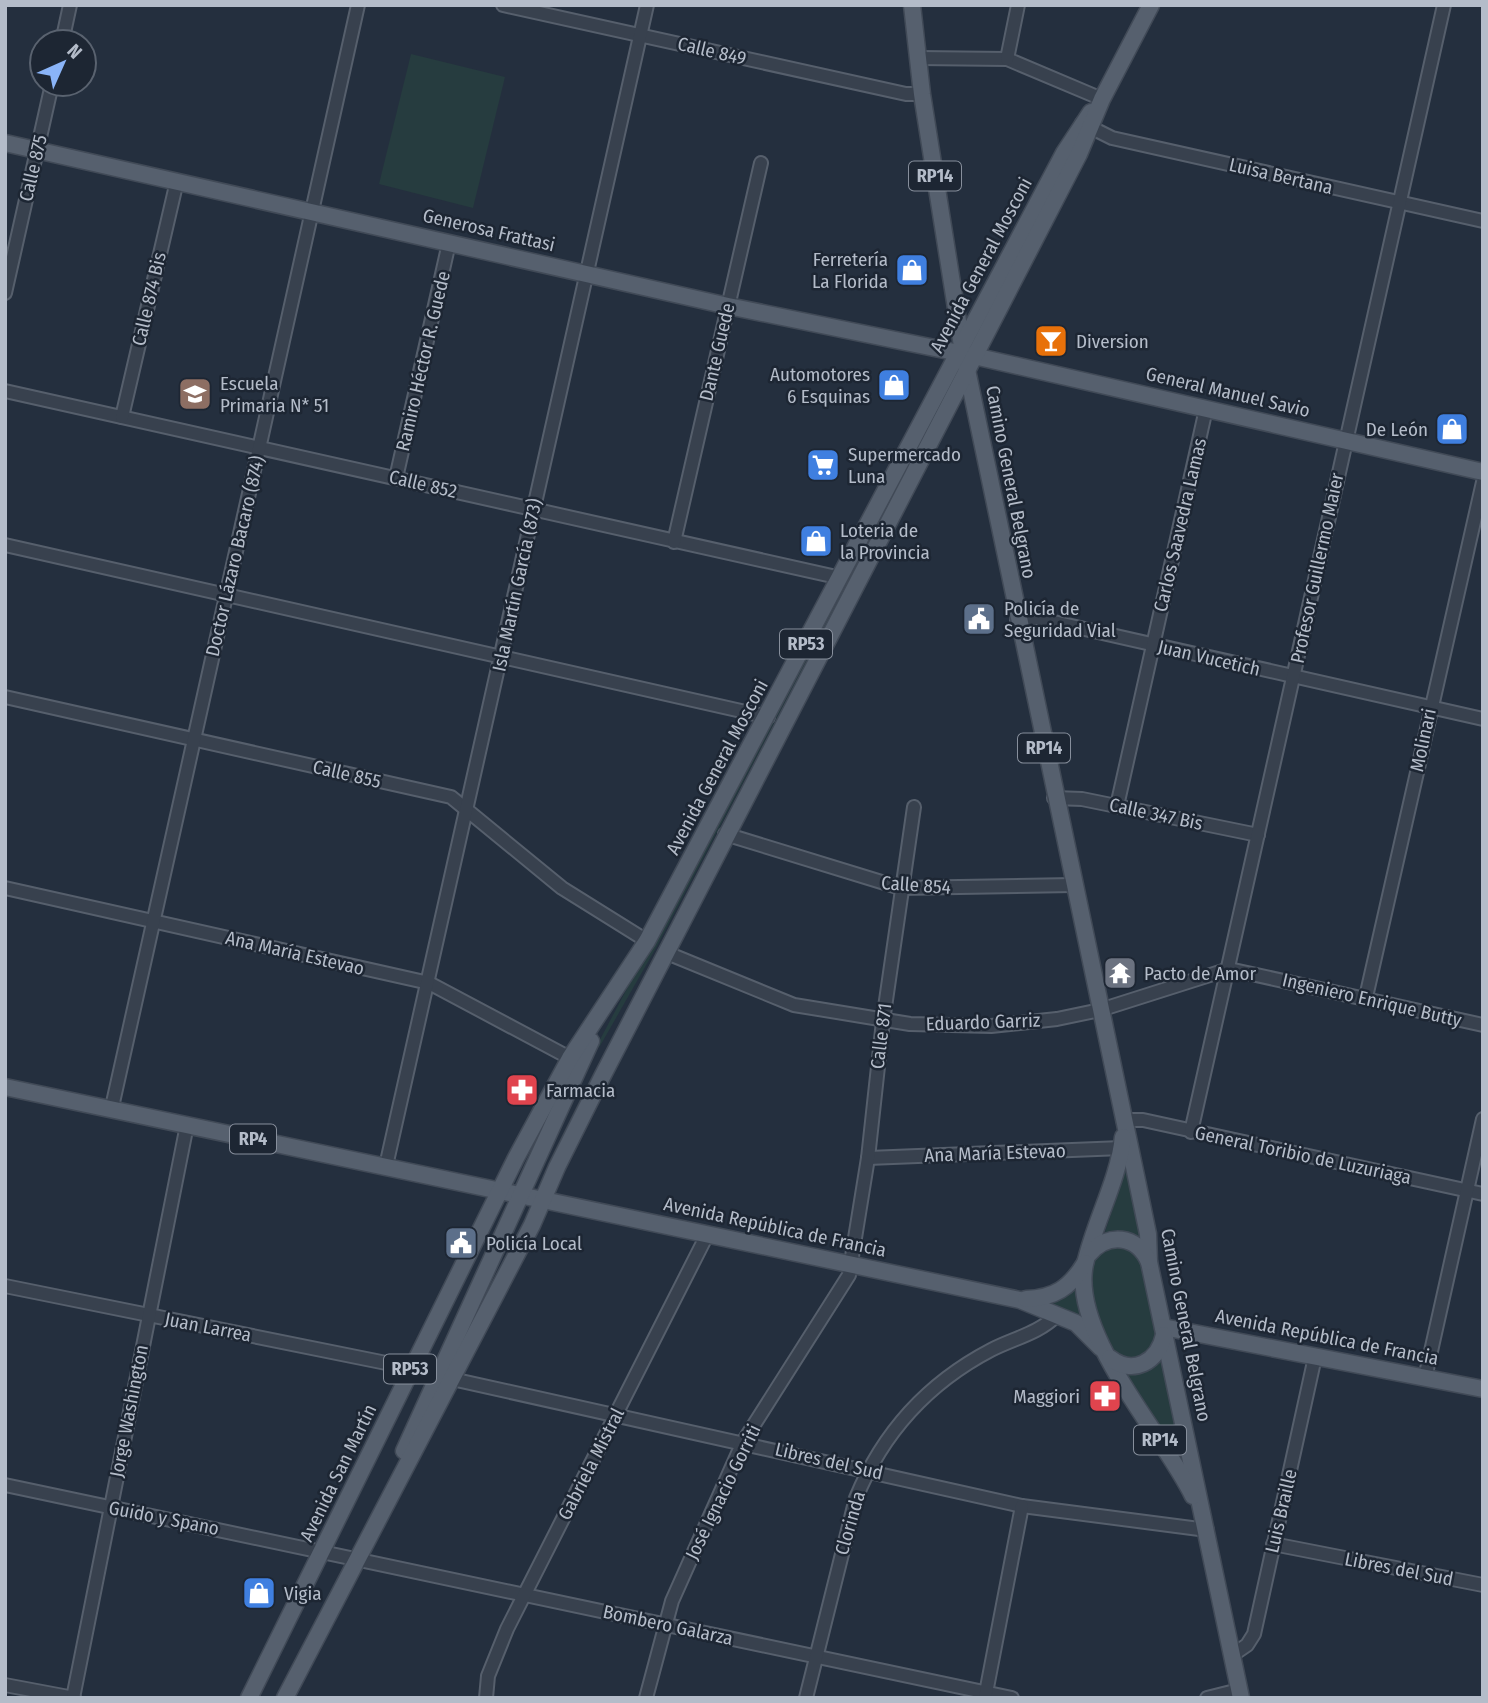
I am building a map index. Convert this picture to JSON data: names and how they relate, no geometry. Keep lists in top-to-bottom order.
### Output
{
  "streets": {
    "main road": [
      "RP14",
      "Generosa Frattasi",
      "Avenida General Mosconi",
      "General Manuel Savio",
      "Camino General Belgrano",
      "RP53",
      "RP4",
      "Avenida República de Francia",
      "Avenida San Martín"
    ],
    "street": [
      "Calle 849",
      "Calle 875",
      "Luisa Bertana",
      "Calle 874 Bis",
      "Dante Guede",
      "Ramiro Héctor R. Guede",
      "Calle 852",
      "Carlos Saavedra Lamas",
      "Doctor Lázaro Bacaro (874)",
      "Profesor Guillermo Maier",
      "Isla Martín García (873)",
      "Juan Vucetich",
      "Molinari",
      "Calle 855",
      "Calle 347 Bis",
      "Calle 854",
      "Ana María Estevao",
      "Ingeniero Enrique Butty",
      "Eduardo Garriz",
      "Calle 871",
      "General Toribio de Luzuriaga",
      "Juan Larrea",
      "Jorge Washington",
      "Libres del Sud",
      "Gabriela Mistral",
      "José Ignacio Gorriti",
      "Luis Braille",
      "Guido y Spano",
      "Clorinda",
      "Bombero Galarza"
    ]
  },
  "crossings": [
    ["Calle 849", "Camino General Belgrano"],
    ["Calle 849", "Isla Martín García (873)"],
    ["Calle 875", "Generosa Frattasi"],
    ["Luisa Bertana", "Avenida General Mosconi"],
    ["Luisa Bertana", "Profesor Guillermo Maier"],
    ["Generosa Frattasi", "Avenida General Mosconi"],
    ["Generosa Frattasi", "Calle 874 Bis"],
    ["Generosa Frattasi", "Dante Guede"],
    ["Generosa Frattasi", "Ramiro Héctor R. Guede"],
    ["Generosa Frattasi", "General Manuel Savio"],
    ["Generosa Frattasi", "Camino General Belgrano"],
    ["Generosa Frattasi", "Doctor Lázaro Bacaro (874)"],
    ["Generosa Frattasi", "Isla Martín García (873)"],
    ["Avenida General Mosconi", "General Manuel Savio"],
    ["Avenida General Mosconi", "Camino General Belgrano"],
    ["Avenida General Mosconi", "Calle 852"],
    ["Avenida General Mosconi", "RP53"],
    ["Avenida General Mosconi", "Calle 855"],
    ["Avenida General Mosconi", "Calle 854"],
    ["Avenida General Mosconi", "Ana María Estevao"],
    ["Avenida General Mosconi", "Eduardo Garriz"],
    ["Avenida General Mosconi", "RP4"],
    ["Avenida General Mosconi", "Avenida República de Francia"],
    ["Avenida General Mosconi", "Avenida San Martín"],
    ["Calle 874 Bis", "Calle 852"],
    ["Dante Guede", "Calle 852"],
    ["Ramiro Héctor R. Guede", "Calle 852"],
    ["General Manuel Savio", "Camino General Belgrano"],
    ["General Manuel Savio", "Carlos Saavedra Lamas"],
    ["General Manuel Savio", "Profesor Guillermo Maier"],
    ["Camino General Belgrano", "Juan Vucetich"],
    ["Camino General Belgrano", "Calle 347 Bis"],
    ["Camino General Belgrano", "Calle 854"],
    ["Camino General Belgrano", "Ana María Estevao"],
    ["Camino General Belgrano", "Ingeniero Enrique Butty"],
    ["Camino General Belgrano", "Eduardo Garriz"],
    ["Camino General Belgrano", "RP4"],
    ["Camino General Belgrano", "General Toribio de Luzuriaga"],
    ["Camino General Belgrano", "Avenida República de Francia"],
    ["Camino General Belgrano", "Libres del Sud"],
    ["Camino General Belgrano", "Luis Braille"],
    ["Calle 852", "Doctor Lázaro Bacaro (874)"],
    ["Calle 852", "Isla Martín García (873)"],
    ["Carlos Saavedra Lamas", "Juan Vucetich"],
    ["Carlos Saavedra Lamas", "Calle 347 Bis"],
    ["Doctor Lázaro Bacaro (874)", "Calle 855"],
    ["Doctor Lázaro Bacaro (874)", "Ana María Estevao"],
    ["Doctor Lázaro Bacaro (874)", "RP4"],
    ["Profesor Guillermo Maier", "Juan Vucetich"],
    ["Profesor Guillermo Maier", "Calle 347 Bis"],
    ["Profesor Guillermo Maier", "Ingeniero Enrique Butty"],
    ["Profesor Guillermo Maier", "General Toribio de Luzuriaga"],
    ["Isla Martín García (873)", "Calle 855"],
    ["Isla Martín García (873)", "Ana María Estevao"],
    ["Isla Martín García (873)", "RP4"],
    ["RP53", "Calle 855"],
    ["RP53", "RP4"],
    ["RP53", "Avenida República de Francia"],
    ["RP53", "Libres del Sud"],
    ["RP53", "Bombero Galarza"],
    ["Juan Vucetich", "Molinari"],
    ["Molinari", "Ingeniero Enrique Butty"],
    ["Calle 854", "Calle 871"],
    ["Ana María Estevao", "Calle 871"],
    ["Ingeniero Enrique Butty", "Eduardo Garriz"],
    ["Eduardo Garriz", "Calle 871"],
    ["Calle 871", "Avenida República de Francia"],
    ["Calle 871", "José Ignacio Gorriti"],
    ["RP4", "Avenida República de Francia"],
    ["RP4", "Jorge Washington"],
    ["RP4", "Avenida San Martín"],
    ["Avenida República de Francia", "Gabriela Mistral"],
    ["Avenida República de Francia", "José Ignacio Gorriti"],
    ["Avenida República de Francia", "Luis Braille"],
    ["Avenida República de Francia", "Clorinda"],
    ["Juan Larrea", "Jorge Washington"],
    ["Juan Larrea", "Avenida San Martín"],
    ["Jorge Washington", "Guido y Spano"],
    ["Libres del Sud", "Gabriela Mistral"],
    ["Libres del Sud", "José Ignacio Gorriti"],
    ["Libres del Sud", "Luis Braille"],
    ["Libres del Sud", "Clorinda"],
    ["Gabriela Mistral", "Bombero Galarza"],
    ["Avenida San Martín", "Guido y Spano"],
    ["Avenida San Martín", "Bombero Galarza"],
    ["José Ignacio Gorriti", "Bombero Galarza"],
    ["Guido y Spano", "Bombero Galarza"],
    ["Clorinda", "Bombero Galarza"]
  ],
  "places": {
    "shop": [
      "Ferretería La Florida",
      "Automotores 6 Esquinas",
      "De León",
      "Loteria de la Provincia",
      "Vigia"
    ],
    "bar": ["Diversion"],
    "school or university": ["Escuela Primaria N* 51"],
    "supermarket": ["Supermercado Luna"],
    "public building": ["Policía de Seguridad Vial", "Policía Local"],
    "temple": ["Pacto de Amor"],
    "pharmacy": ["Farmacia", "Maggiori"]
  },
  "north": "top right"
}
